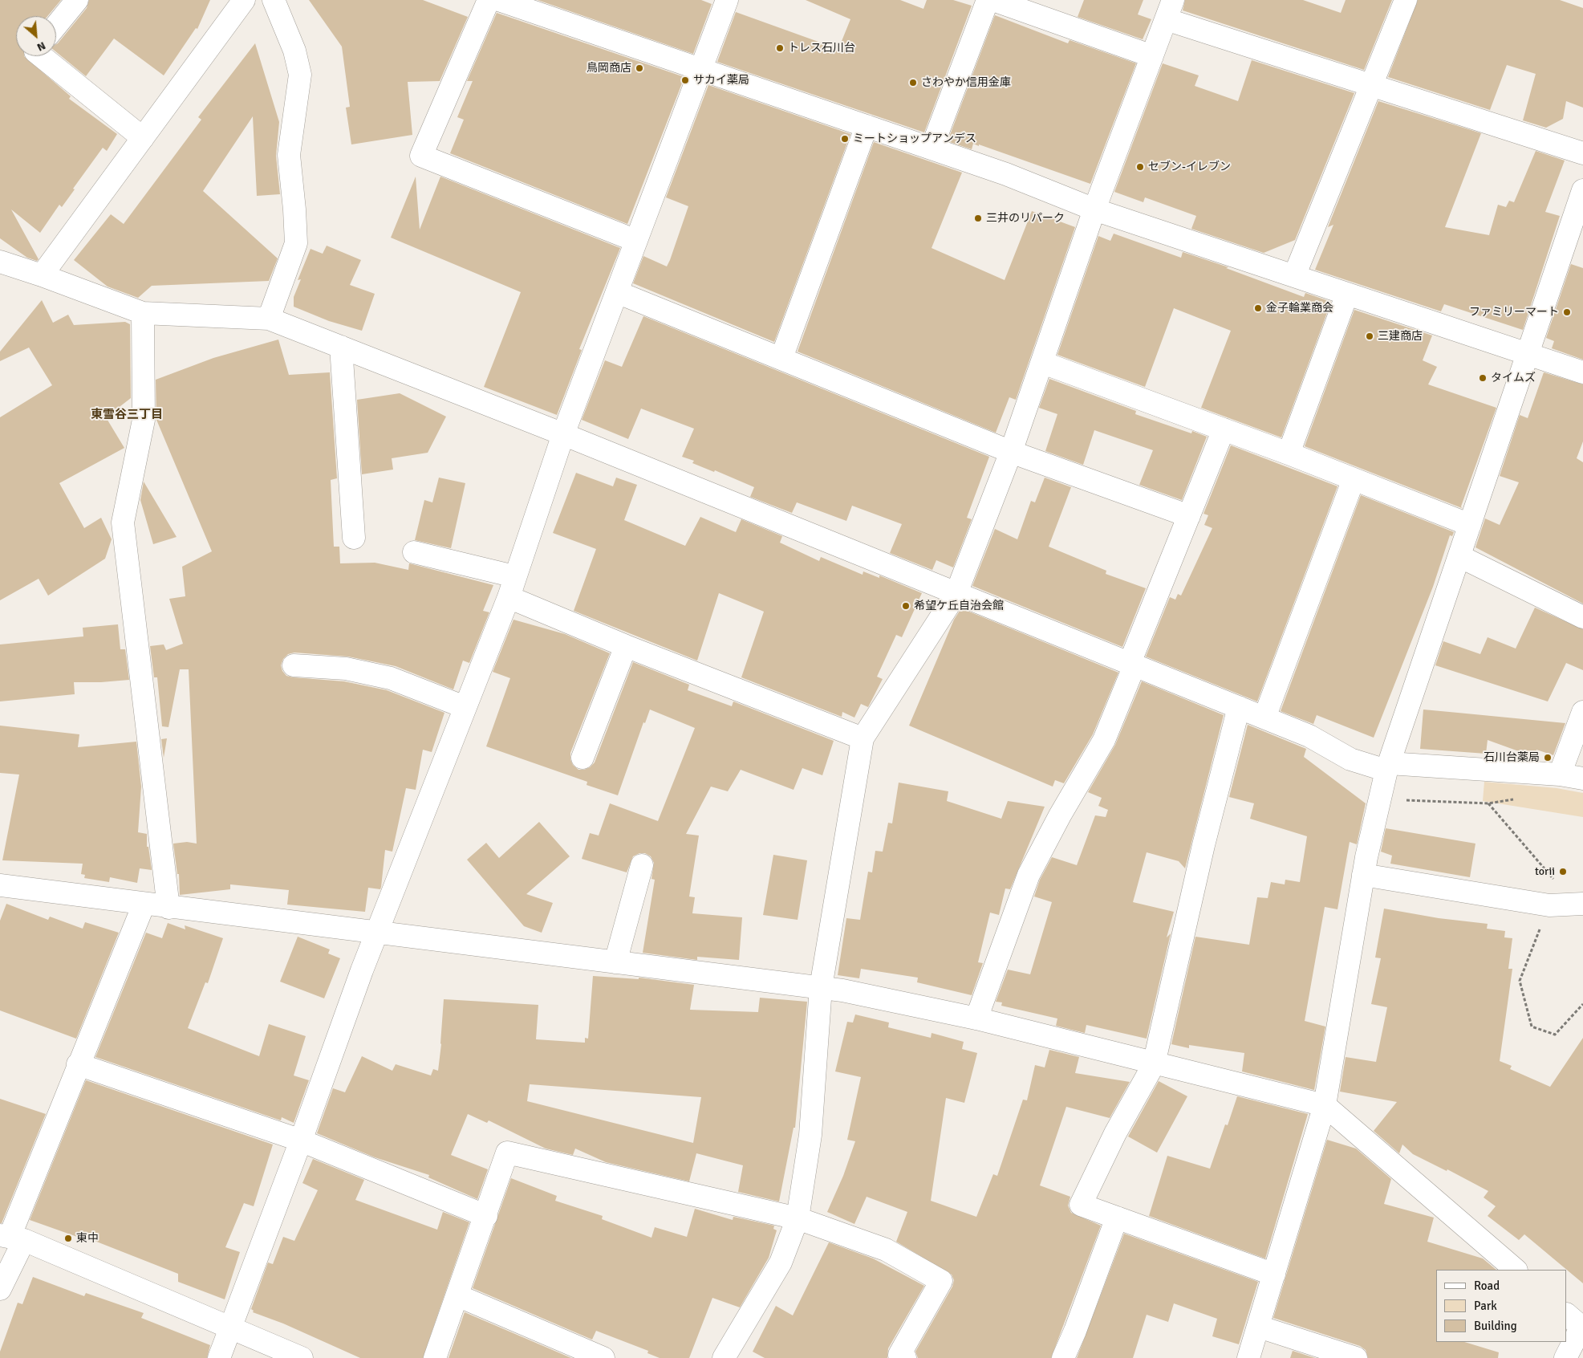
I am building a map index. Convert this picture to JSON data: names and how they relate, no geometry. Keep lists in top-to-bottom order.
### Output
{
  "districts": ["東雪谷三丁目"],
  "places": [
    "トレス石川台",
    "鳥岡商店",
    "サカイ薬局",
    "さわやか信用金庫",
    "ミートショップアンデス",
    "セブン-イレブン",
    "三井のリパーク",
    "金子輪業商会",
    "ファミリーマート",
    "三建商店",
    "タイムズ",
    "希望ケ丘自治会館",
    "石川台薬局",
    "torii",
    "東中"
  ],
  "legend": ["Road", "Park", "Building"],
  "north": "bottom right"
}
